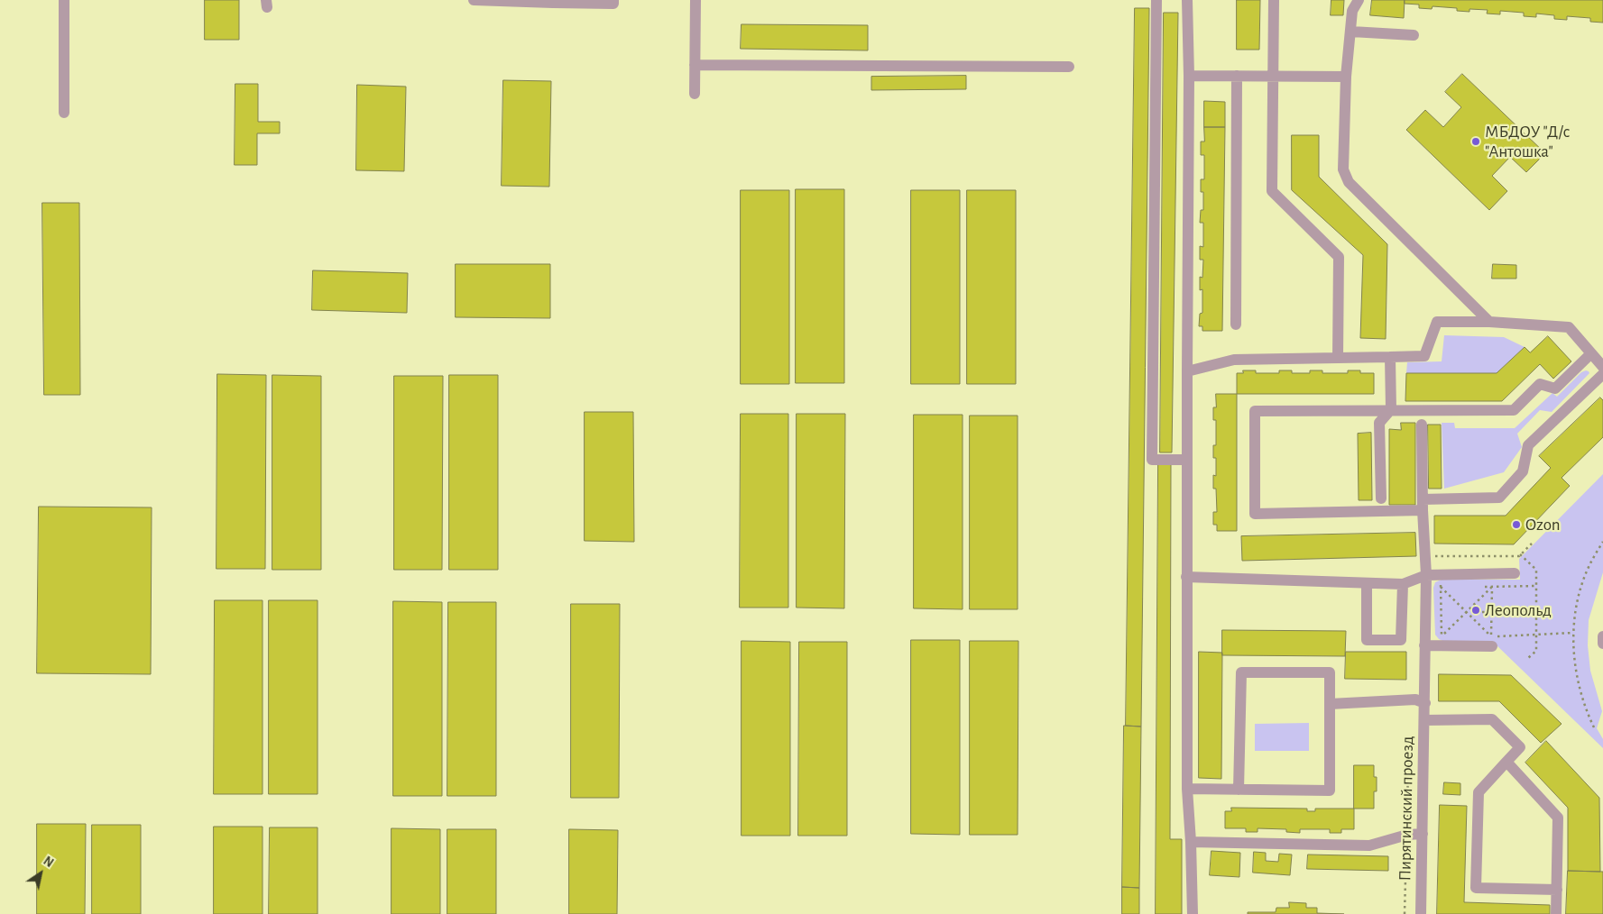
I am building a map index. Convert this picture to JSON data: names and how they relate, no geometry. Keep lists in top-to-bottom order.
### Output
{
  "streets": {
    "street": ["Пирятинский проезд"]
  },
  "places": ["МБДОУ \"Д/с \"Антошка\"", "Ozon", "Леопольд"],
  "north": "top right"
}
